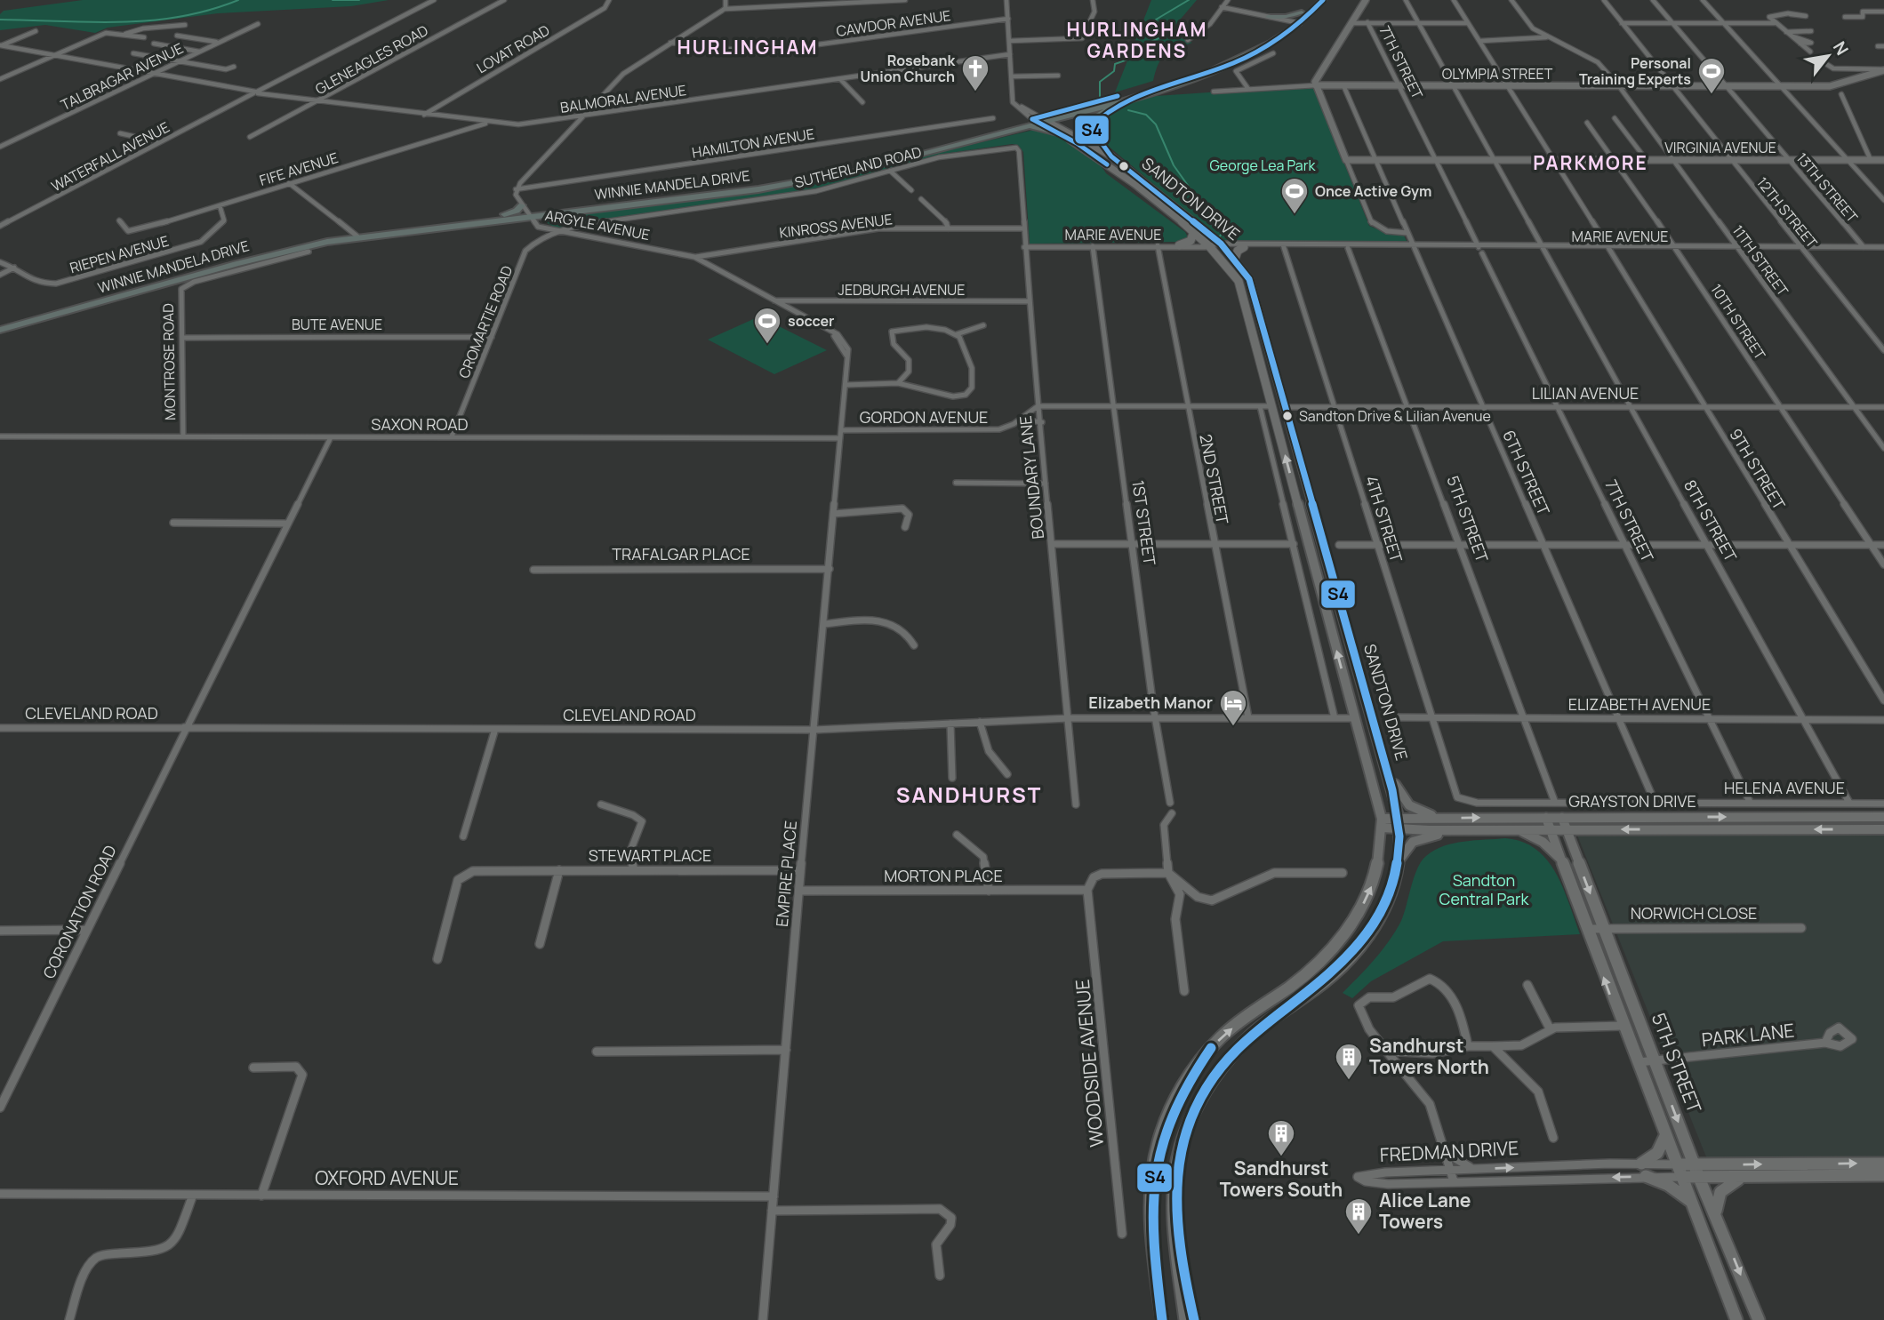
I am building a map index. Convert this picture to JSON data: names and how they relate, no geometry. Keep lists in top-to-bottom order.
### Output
{
  "streets": {
    "main road": [
      "OLYMPIA STREET",
      "VIRGINIA AVENUE",
      "WINNIE MANDELA DRIVE",
      "SANDTON DRIVE",
      "5TH STREET",
      "GRAYSTON DRIVE",
      "FREDMAN DRIVE"
    ],
    "street": [
      "CAWDOR AVENUE",
      "LOVAT ROAD",
      "GLENEAGLES ROAD",
      "7TH STREET",
      "TALBRAGAR AVENUE",
      "BALMORAL AVENUE",
      "HAMILTON AVENUE",
      "WATERFALL AVENUE",
      "SUTHERLAND ROAD",
      "FIFE AVENUE",
      "13TH STREET",
      "12TH STREET",
      "ARGYLE AVENUE",
      "KINROSS AVENUE",
      "MARIE AVENUE",
      "RIEPEN AVENUE",
      "11TH STREET",
      "JEDBURGH AVENUE",
      "CROMARTIE ROAD",
      "10TH STREET",
      "BUTE AVENUE",
      "MONTROSE ROAD",
      "LILIAN AVENUE",
      "GORDON AVENUE",
      "SAXON ROAD",
      "9TH STREET",
      "6TH STREET",
      "BOUNDARY LANE",
      "2ND STREET",
      "4TH STREET",
      "8TH STREET",
      "1ST STREET",
      "TRAFALGAR PLACE",
      "ELIZABETH AVENUE",
      "CLEVELAND ROAD",
      "HELENA AVENUE",
      "STEWART PLACE",
      "EMPIRE PLACE",
      "MORTON PLACE",
      "CORONATION ROAD",
      "NORWICH CLOSE",
      "PARK LANE",
      "WOODSIDE AVENUE",
      "OXFORD AVENUE"
    ]
  },
  "crossings": [
    ["LOVAT ROAD", "BALMORAL AVENUE"],
    ["GLENEAGLES ROAD", "BALMORAL AVENUE"],
    ["7TH STREET", "OLYMPIA STREET"],
    ["7TH STREET", "VIRGINIA AVENUE"],
    ["7TH STREET", "MARIE AVENUE"],
    ["7TH STREET", "LILIAN AVENUE"],
    ["7TH STREET", "ELIZABETH AVENUE"],
    ["7TH STREET", "HELENA AVENUE"],
    ["OLYMPIA STREET", "13TH STREET"],
    ["OLYMPIA STREET", "12TH STREET"],
    ["OLYMPIA STREET", "11TH STREET"],
    ["OLYMPIA STREET", "9TH STREET"],
    ["OLYMPIA STREET", "6TH STREET"],
    ["OLYMPIA STREET", "8TH STREET"],
    ["TALBRAGAR AVENUE", "BALMORAL AVENUE"],
    ["BALMORAL AVENUE", "WATERFALL AVENUE"],
    ["BALMORAL AVENUE", "FIFE AVENUE"],
    ["VIRGINIA AVENUE", "13TH STREET"],
    ["VIRGINIA AVENUE", "12TH STREET"],
    ["VIRGINIA AVENUE", "11TH STREET"],
    ["VIRGINIA AVENUE", "10TH STREET"],
    ["VIRGINIA AVENUE", "9TH STREET"],
    ["VIRGINIA AVENUE", "6TH STREET"],
    ["VIRGINIA AVENUE", "8TH STREET"],
    ["SUTHERLAND ROAD", "ARGYLE AVENUE"],
    ["SUTHERLAND ROAD", "CROMARTIE ROAD"],
    ["SUTHERLAND ROAD", "BOUNDARY LANE"],
    ["FIFE AVENUE", "RIEPEN AVENUE"],
    ["WINNIE MANDELA DRIVE", "SANDTON DRIVE"],
    ["WINNIE MANDELA DRIVE", "ARGYLE AVENUE"],
    ["13TH STREET", "MARIE AVENUE"],
    ["SANDTON DRIVE", "MARIE AVENUE"],
    ["SANDTON DRIVE", "LILIAN AVENUE"],
    ["SANDTON DRIVE", "GRAYSTON DRIVE"],
    ["12TH STREET", "MARIE AVENUE"],
    ["ARGYLE AVENUE", "KINROSS AVENUE"],
    ["ARGYLE AVENUE", "JEDBURGH AVENUE"],
    ["ARGYLE AVENUE", "CROMARTIE ROAD"],
    ["ARGYLE AVENUE", "GORDON AVENUE"],
    ["ARGYLE AVENUE", "SAXON ROAD"],
    ["ARGYLE AVENUE", "EMPIRE PLACE"],
    ["KINROSS AVENUE", "BOUNDARY LANE"],
    ["MARIE AVENUE", "11TH STREET"],
    ["MARIE AVENUE", "10TH STREET"],
    ["MARIE AVENUE", "9TH STREET"],
    ["MARIE AVENUE", "6TH STREET"],
    ["MARIE AVENUE", "BOUNDARY LANE"],
    ["MARIE AVENUE", "2ND STREET"],
    ["MARIE AVENUE", "4TH STREET"],
    ["MARIE AVENUE", "5TH STREET"],
    ["MARIE AVENUE", "8TH STREET"],
    ["MARIE AVENUE", "1ST STREET"],
    ["11TH STREET", "LILIAN AVENUE"],
    ["JEDBURGH AVENUE", "BOUNDARY LANE"],
    ["CROMARTIE ROAD", "BUTE AVENUE"],
    ["CROMARTIE ROAD", "SAXON ROAD"],
    ["10TH STREET", "LILIAN AVENUE"],
    ["BUTE AVENUE", "MONTROSE ROAD"],
    ["MONTROSE ROAD", "SAXON ROAD"],
    ["LILIAN AVENUE", "9TH STREET"],
    ["LILIAN AVENUE", "6TH STREET"],
    ["LILIAN AVENUE", "4TH STREET"],
    ["LILIAN AVENUE", "5TH STREET"],
    ["LILIAN AVENUE", "8TH STREET"],
    ["GORDON AVENUE", "SAXON ROAD"],
    ["GORDON AVENUE", "BOUNDARY LANE"],
    ["GORDON AVENUE", "EMPIRE PLACE"],
    ["SAXON ROAD", "EMPIRE PLACE"],
    ["SAXON ROAD", "CORONATION ROAD"],
    ["6TH STREET", "ELIZABETH AVENUE"],
    ["6TH STREET", "HELENA AVENUE"],
    ["BOUNDARY LANE", "CLEVELAND ROAD"],
    ["4TH STREET", "ELIZABETH AVENUE"],
    ["4TH STREET", "HELENA AVENUE"],
    ["5TH STREET", "ELIZABETH AVENUE"],
    ["5TH STREET", "HELENA AVENUE"],
    ["5TH STREET", "GRAYSTON DRIVE"],
    ["5TH STREET", "NORWICH CLOSE"],
    ["5TH STREET", "PARK LANE"],
    ["5TH STREET", "FREDMAN DRIVE"],
    ["8TH STREET", "ELIZABETH AVENUE"],
    ["8TH STREET", "HELENA AVENUE"],
    ["TRAFALGAR PLACE", "EMPIRE PLACE"],
    ["CLEVELAND ROAD", "EMPIRE PLACE"],
    ["CLEVELAND ROAD", "CORONATION ROAD"],
    ["STEWART PLACE", "EMPIRE PLACE"],
    ["EMPIRE PLACE", "MORTON PLACE"],
    ["EMPIRE PLACE", "OXFORD AVENUE"],
    ["MORTON PLACE", "WOODSIDE AVENUE"]
  ],
  "districts": [
    "HURLINGHAM GARDENS",
    "HURLINGHAM",
    "PARKMORE",
    "SANDHURST"
  ],
  "parks": ["George Lea Park", "Sandton Central Park"],
  "places": {
    "church": ["Rosebank Union Church"],
    "sports": ["Personal Training Experts", "Once Active Gym", "soccer"],
    "other": ["Sandton Drive & Lilian Avenue"],
    "hotel": ["Elizabeth Manor"],
    "building": ["Sandhurst Towers North", "Sandhurst Towers South", "Alice Lane Towers"]
  },
  "lines": ["transit line S4"],
  "north": "top right"
}
